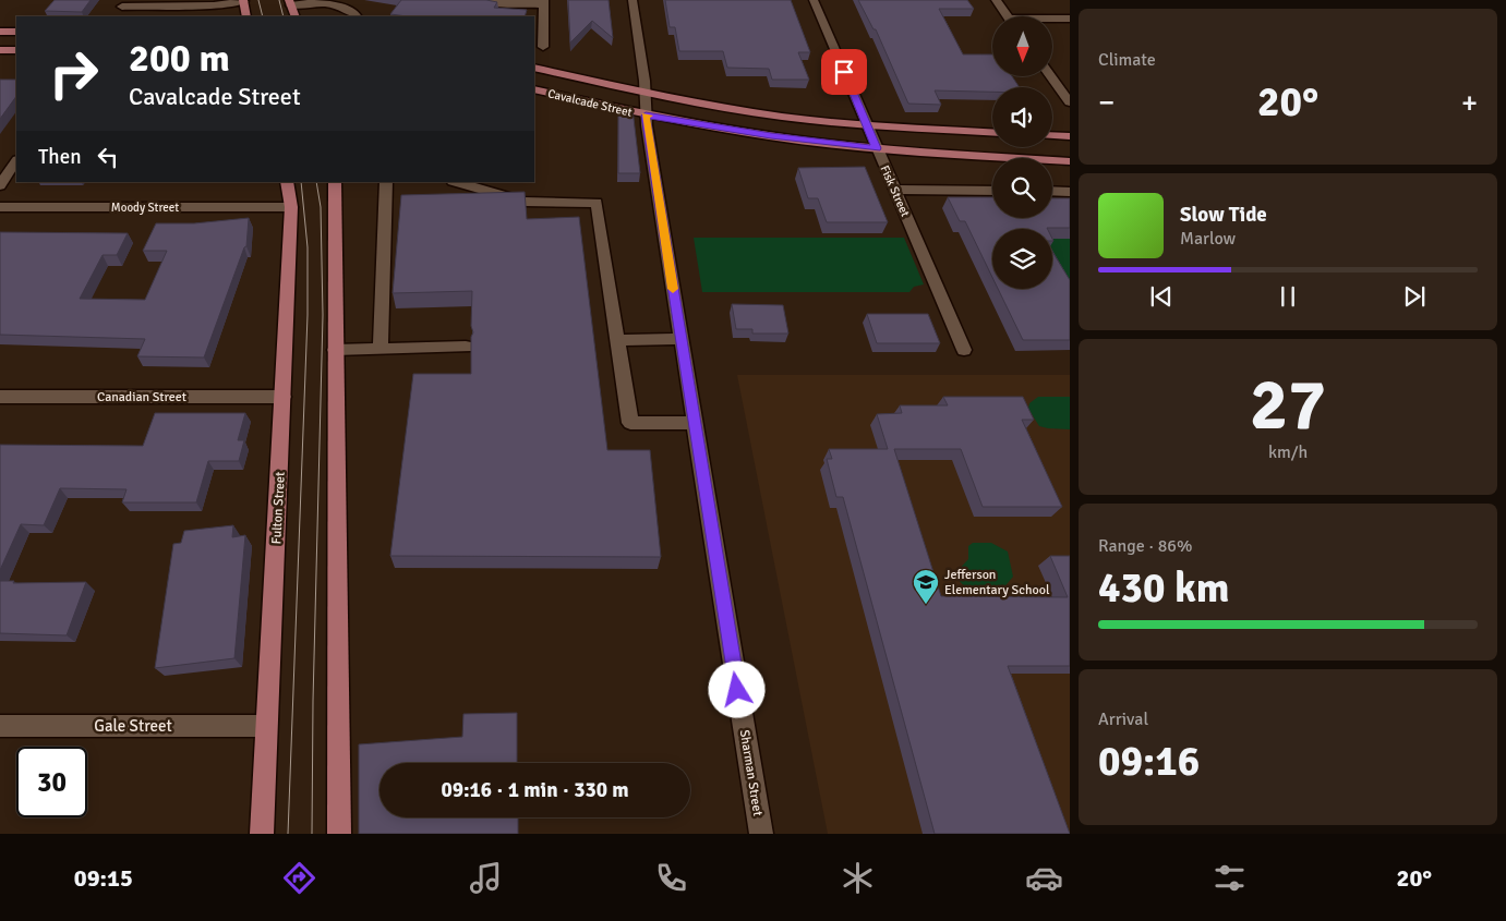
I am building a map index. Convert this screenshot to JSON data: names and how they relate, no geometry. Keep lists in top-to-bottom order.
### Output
{
  "streets": {
    "main road": ["Cavalcade Street", "Fulton Street"],
    "street": [
      "Fisk Street",
      "Moody Street",
      "Canadian Street",
      "Gale Street",
      "Sharman Street"
    ]
  },
  "crossings": [
    ["Cavalcade Street", "Fisk Street"],
    ["Cavalcade Street", "Sharman Street"],
    ["Moody Street", "Fulton Street"],
    ["Canadian Street", "Fulton Street"],
    ["Fulton Street", "Gale Street"]
  ],
  "places": {
    "school or university": ["Jefferson Elementary School"]
  },
  "north": "bottom",
  "page": {
    "tile": [
      "Climate",
      ["27", "km/h"],
      ["Range · 86%", "430 km"],
      ["Arrival", "09:16"]
    ],
    "turn": ["200 m", "Cavalcade Street"],
    "heat": ["−", "20°", "+"],
    "then": "Then",
    "song": ["Slow Tide", "Marlow"],
    "limit": "30",
    "trip": "09:16 · 1 min · 330 m",
    "tabs": ["09:15", "20°"]
  }
}
